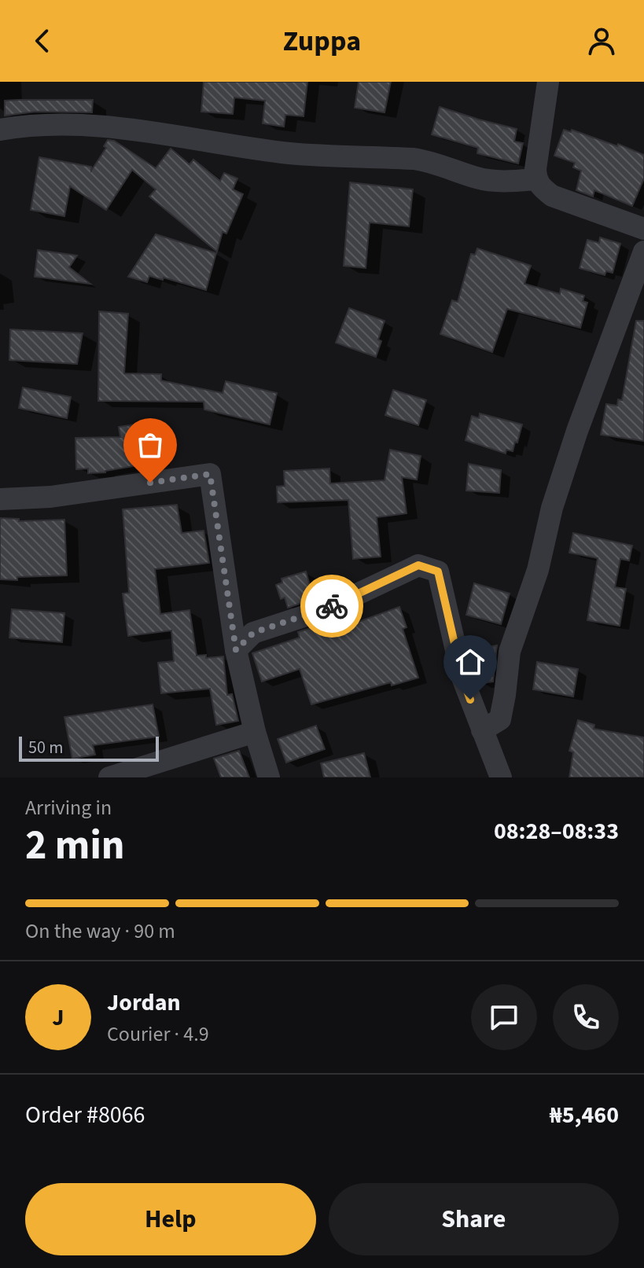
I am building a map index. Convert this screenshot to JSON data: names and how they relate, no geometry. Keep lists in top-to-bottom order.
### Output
{
  "scale_bar": "50 m",
  "page": {
    "header": "Zuppa",
    "scale": "50 m",
    "heading": ["2 min", "Arriving in", "08:28–08:33"],
    "panel": [
      "Jordan",
      "Courier · 4.9",
      "Order #8066",
      "₦5,460"
    ],
    "bar": "On the way · 90 m",
    "round": "J",
    "buttons": ["Help", "Share"]
  }
}
